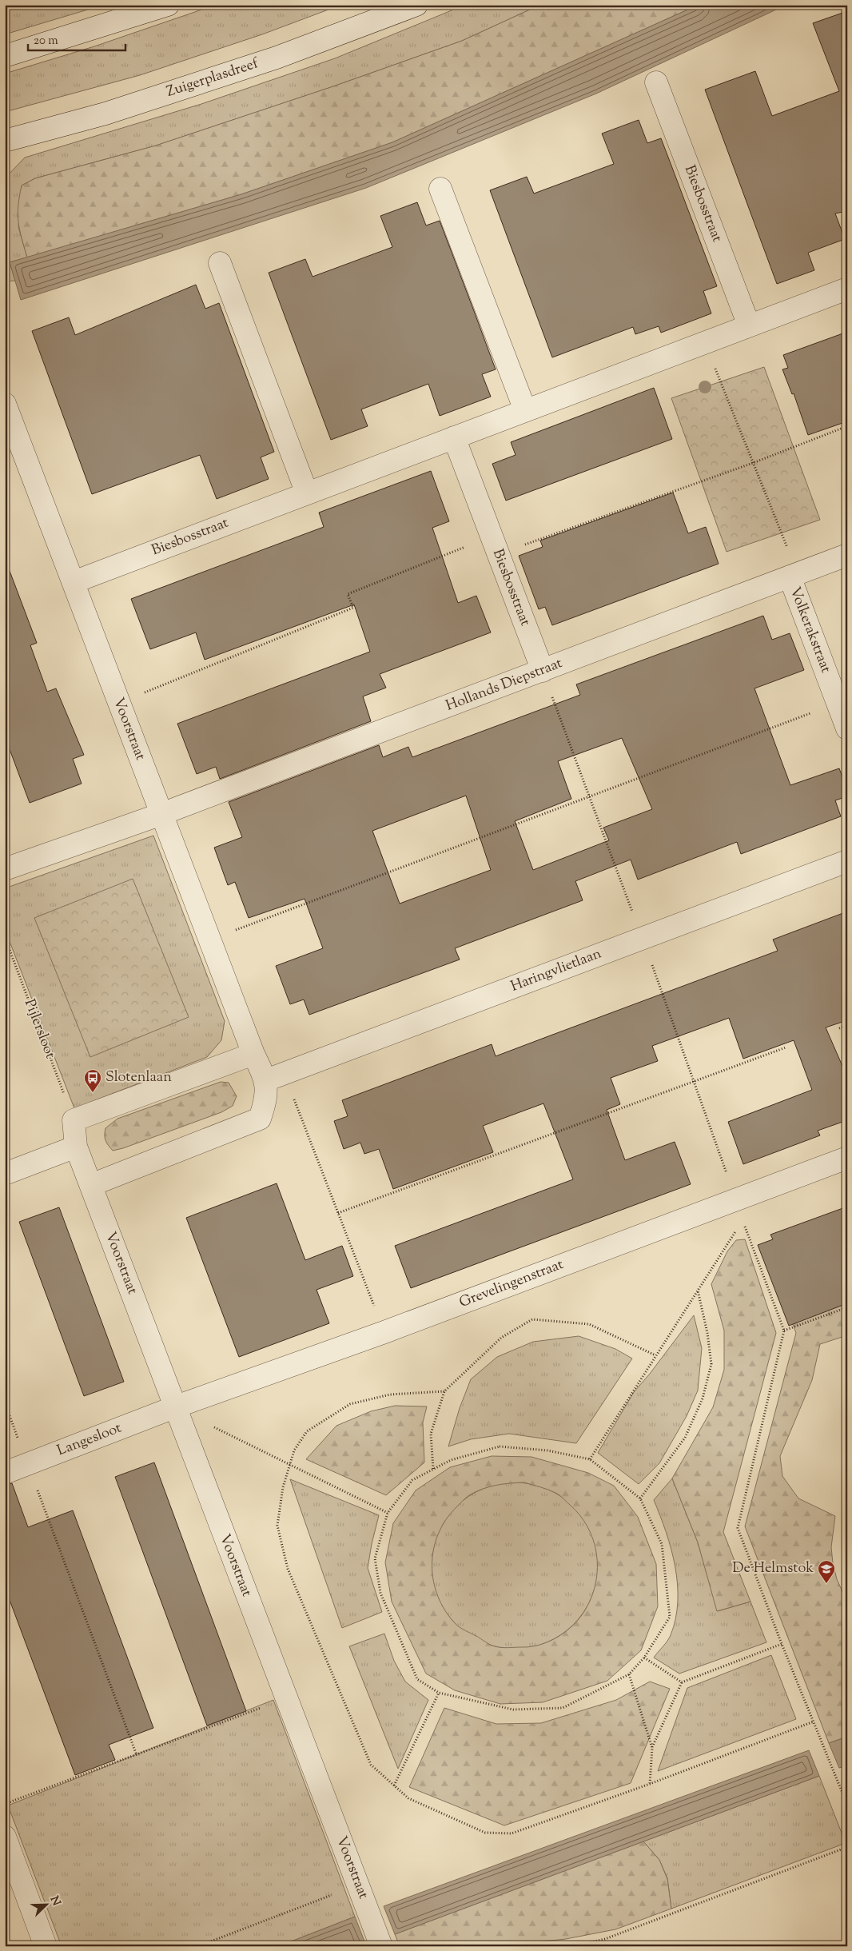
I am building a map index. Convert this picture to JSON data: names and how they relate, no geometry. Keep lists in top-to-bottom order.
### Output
{
  "streets": {
    "street": [
      "Zuigerplasdreef",
      "Biesbosstraat",
      "Volkerakstraat",
      "Hollands Diepstraat",
      "Voorstraat",
      "Haringvlietlaan",
      "Grevelingenstraat",
      "Langesloot"
    ],
    "path": ["Pijlersloot"]
  },
  "crossings": [
    ["Biesbosstraat", "Hollands Diepstraat"],
    ["Biesbosstraat", "Voorstraat"],
    ["Volkerakstraat", "Hollands Diepstraat"],
    ["Hollands Diepstraat", "Voorstraat"],
    ["Voorstraat", "Haringvlietlaan"],
    ["Voorstraat", "Pijlersloot"],
    ["Voorstraat", "Grevelingenstraat"],
    ["Voorstraat", "Langesloot"],
    ["Grevelingenstraat", "Langesloot"]
  ],
  "places": {
    "bus stop": ["Slotenlaan"],
    "school or university": ["De Helmstok"]
  },
  "scale_bar": "20 m",
  "north": "top right"
}
